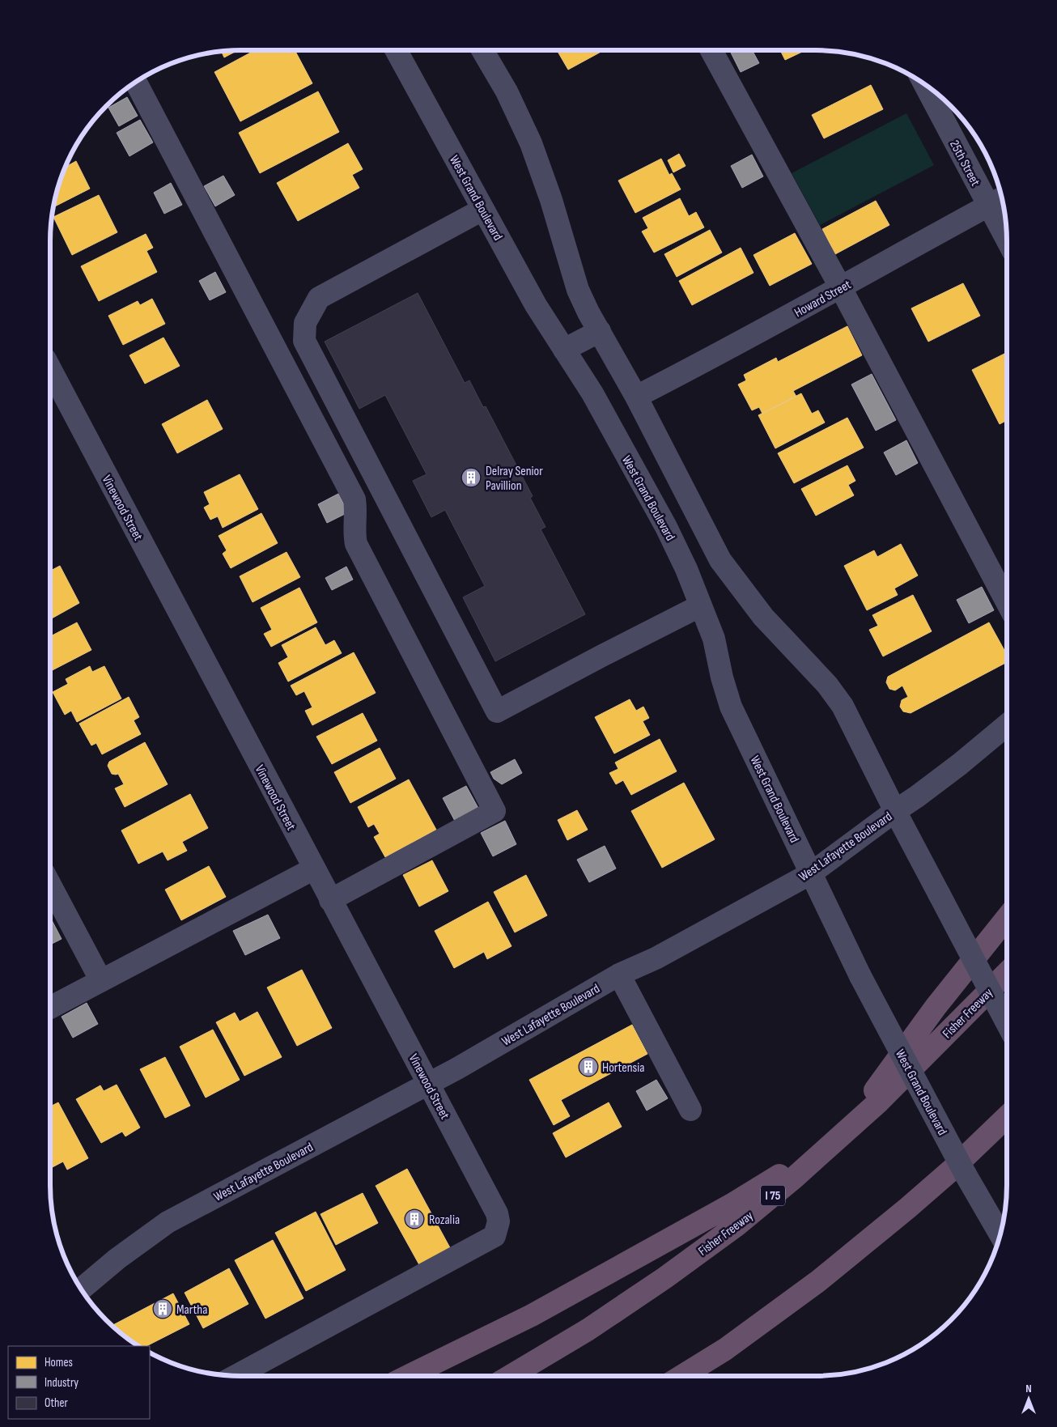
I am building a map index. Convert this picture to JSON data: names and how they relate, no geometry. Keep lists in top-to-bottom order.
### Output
{
  "streets": {
    "highway": ["Fisher Freeway", "I 75"],
    "street": [
      "25th Street",
      "West Grand Boulevard",
      "Howard Street",
      "Vinewood Street",
      "West Lafayette Boulevard"
    ]
  },
  "crossings": [
    ["25th Street", "Howard Street"],
    ["West Grand Boulevard", "West Lafayette Boulevard"],
    ["Vinewood Street", "West Lafayette Boulevard"]
  ],
  "places": {
    "building": [
      "Delray Senior Pavillion",
      "Hortensia",
      "Rozalia",
      "Martha"
    ]
  },
  "legend": ["Homes", "Industry", "Other"],
  "north": "top"
}
